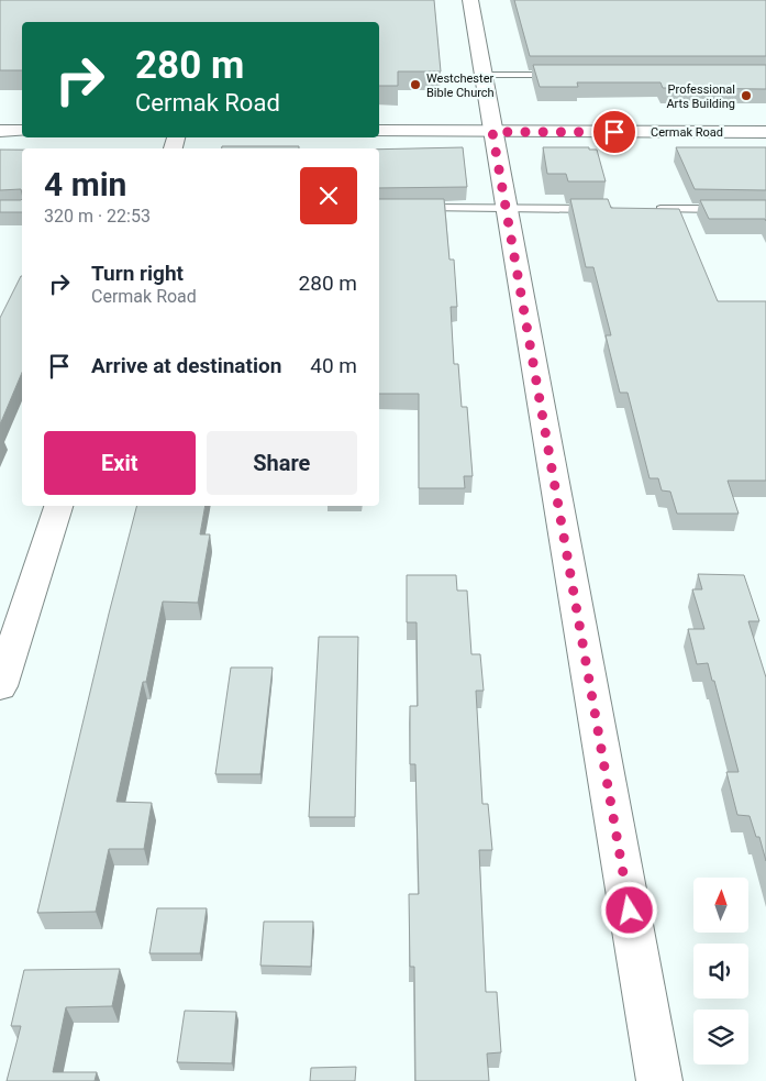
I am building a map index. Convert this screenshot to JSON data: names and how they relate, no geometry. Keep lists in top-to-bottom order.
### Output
{
  "streets": {
    "street": ["Cermak Road"]
  },
  "places": ["Westchester Bible Church", "Professional Arts Building"],
  "north": "top",
  "page": {
    "turn": ["280 m", "Cermak Road"],
    "heading": ["4 min", "320 m · 22:53"],
    "list": [
      {
        "name": "Turn right",
        "note": "Cermak Road",
        "value": "280 m"
      },
      {
        "name": "Arrive at destination",
        "value": "40 m"
      }
    ],
    "buttons": ["Exit", "Share"]
  }
}
